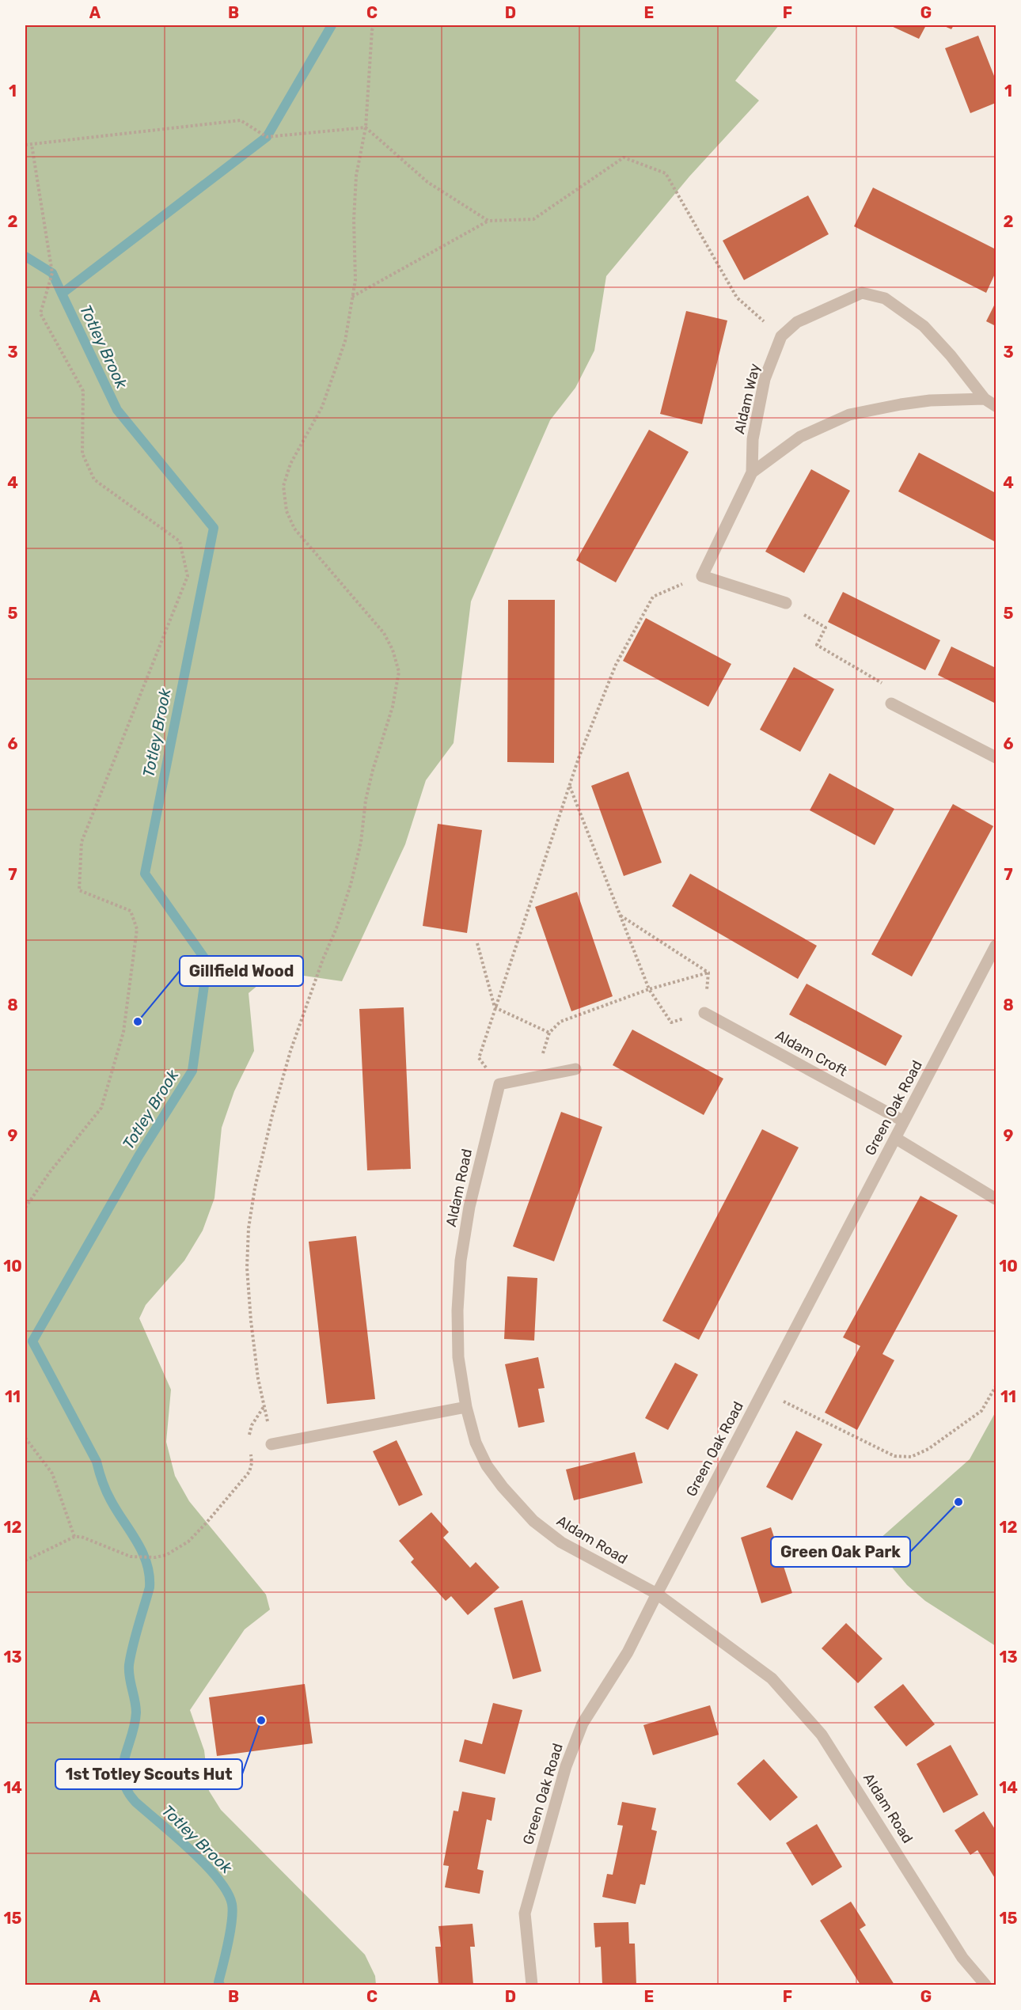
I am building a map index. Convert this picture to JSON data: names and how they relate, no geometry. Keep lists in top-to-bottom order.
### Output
{
  "streets": {
    "street": [
      "Aldam Way",
      "Aldam Croft",
      "Green Oak Road",
      "Aldam Road"
    ]
  },
  "crossings": [
    ["Aldam Croft", "Green Oak Road"],
    ["Green Oak Road", "Aldam Road"]
  ],
  "water": ["Totley Brook"],
  "places": ["Gillfield Wood", "Green Oak Park", "1st Totley Scouts Hut"],
  "grid": {
    "columns": [
      "A",
      "B",
      "C",
      "D",
      "E",
      "F",
      "G"
    ],
    "rows": [
      "1",
      "2",
      "3",
      "4",
      "5",
      "6",
      "7",
      "8",
      "9",
      "10",
      "11",
      "12",
      "13",
      "14",
      "15"
    ]
  }
}
